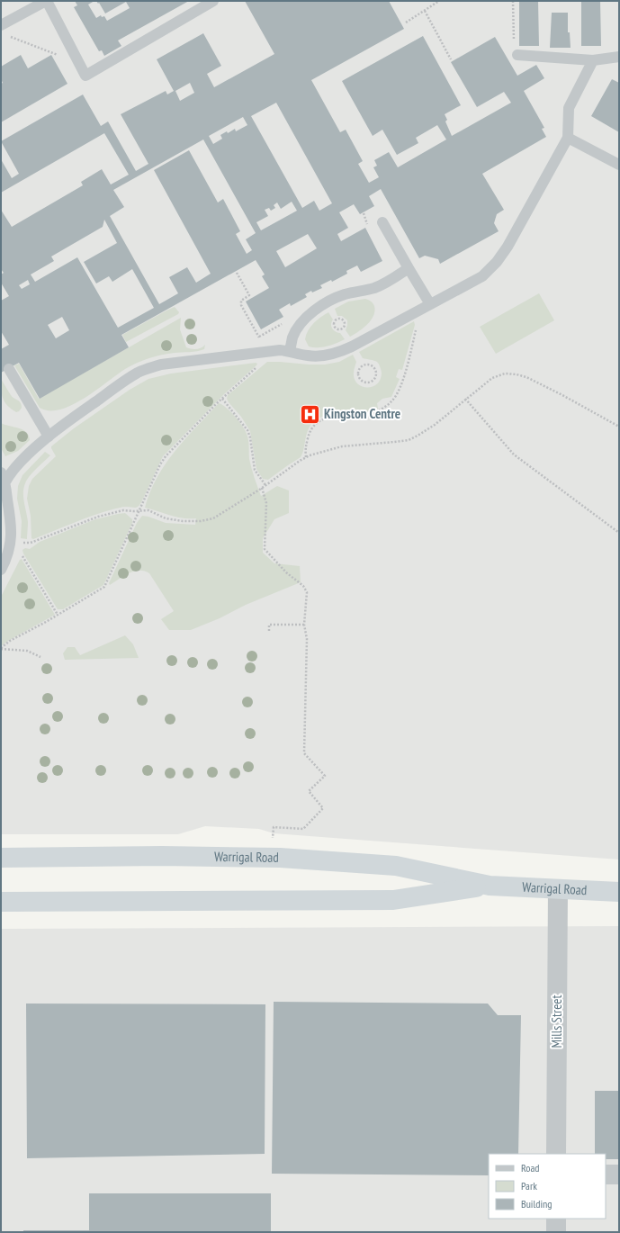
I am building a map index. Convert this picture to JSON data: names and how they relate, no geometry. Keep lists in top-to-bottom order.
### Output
{
  "streets": {
    "highway": ["Warrigal Road"],
    "street": ["Mills Street"]
  },
  "crossings": [
    ["Warrigal Road", "Mills Street"]
  ],
  "places": {
    "hospital": ["Kingston Centre"]
  },
  "legend": ["Road", "Park", "Building"]
}
